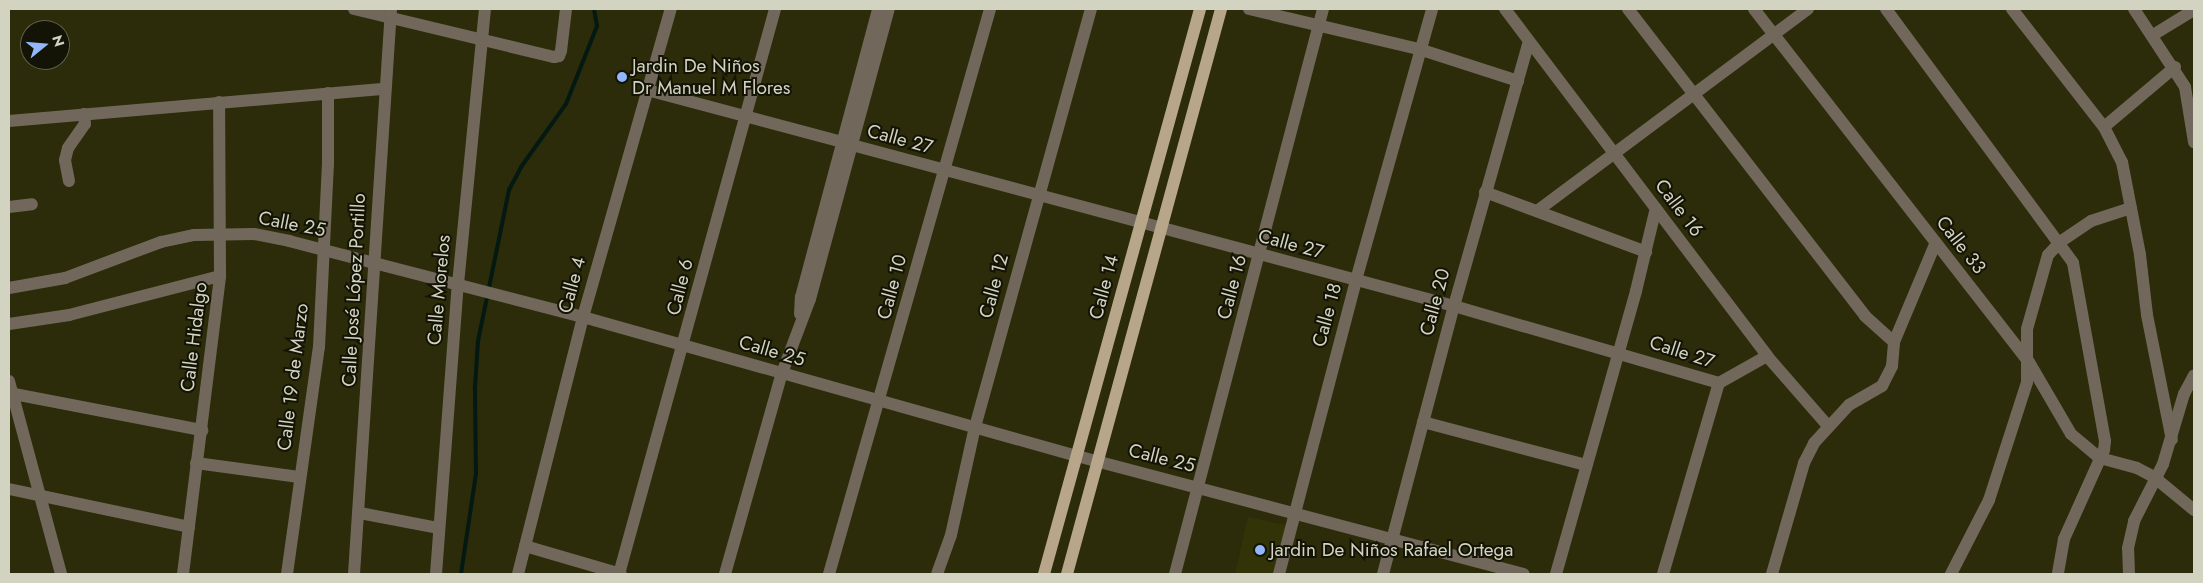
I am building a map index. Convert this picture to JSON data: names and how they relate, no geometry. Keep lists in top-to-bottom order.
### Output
{
  "streets": {
    "main road": ["Calle 14"],
    "street": [
      "Calle 27",
      "Calle 16",
      "Calle 25",
      "Calle 33",
      "Calle 4",
      "Calle 12",
      "Calle 6",
      "Calle 10",
      "Calle José López Portillo",
      "Calle Morelos",
      "Calle 20",
      "Calle 18",
      "Calle Hidalgo",
      "Calle 19 de Marzo"
    ]
  },
  "crossings": [
    ["Calle 27", "Calle 16"],
    ["Calle 27", "Calle 4"],
    ["Calle 27", "Calle 12"],
    ["Calle 27", "Calle 6"],
    ["Calle 27", "Calle 10"],
    ["Calle 27", "Calle 14"],
    ["Calle 27", "Calle 20"],
    ["Calle 27", "Calle 18"],
    ["Calle 16", "Calle 25"],
    ["Calle 16", "Calle 20"],
    ["Calle 25", "Calle 4"],
    ["Calle 25", "Calle 12"],
    ["Calle 25", "Calle 6"],
    ["Calle 25", "Calle 10"],
    ["Calle 25", "Calle 14"],
    ["Calle 25", "Calle José López Portillo"],
    ["Calle 25", "Calle Morelos"],
    ["Calle 25", "Calle 20"],
    ["Calle 25", "Calle 18"],
    ["Calle 25", "Calle Hidalgo"],
    ["Calle 25", "Calle 19 de Marzo"]
  ],
  "places": ["Jardin De Niños Dr Manuel M Flores", "Jardin De Niños Rafael Ortega"],
  "north": "right"
}
